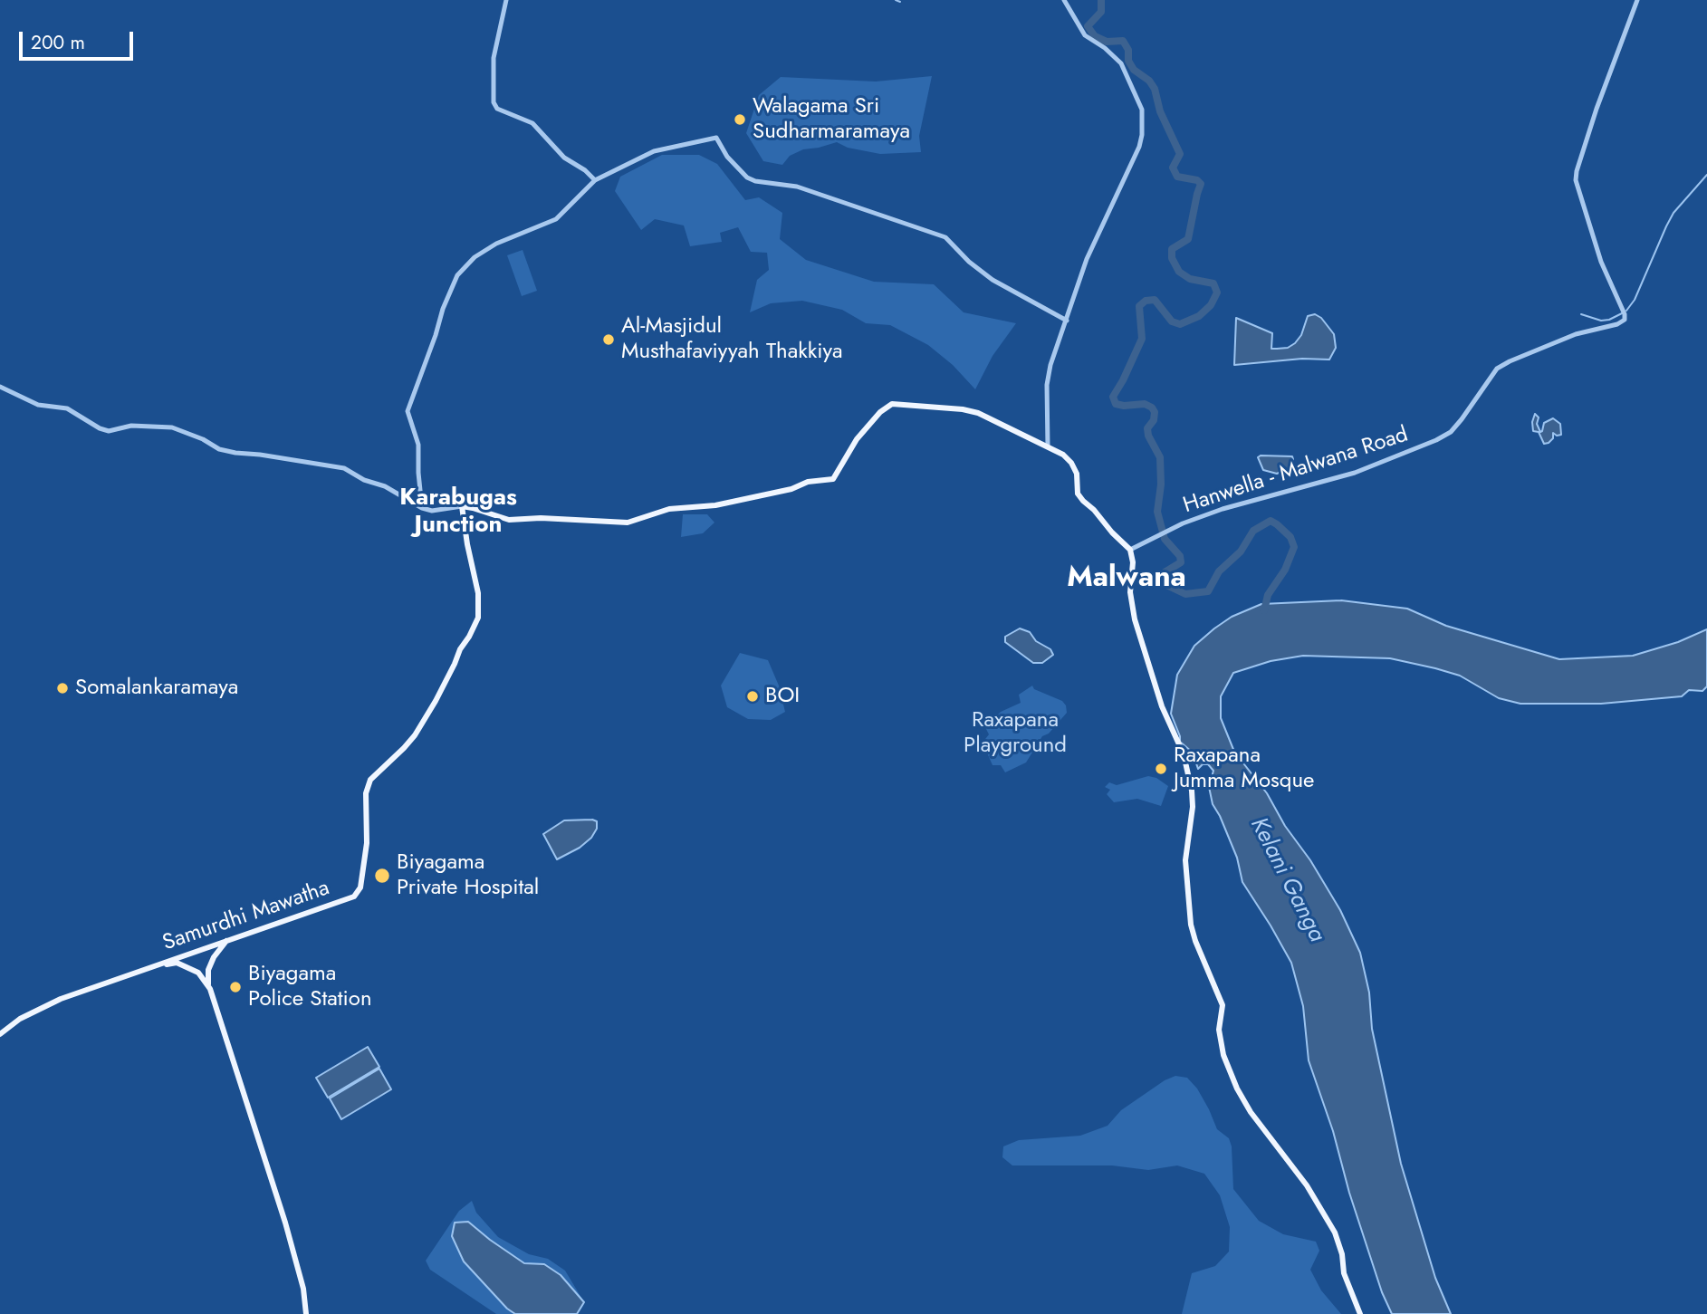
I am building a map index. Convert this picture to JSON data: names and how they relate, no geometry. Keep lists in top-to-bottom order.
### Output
{
  "streets": {
    "main road": ["Samurdhi Mawatha"],
    "street": ["Hanwella - Malwana Road"]
  },
  "districts": ["Karabugas Junction", "Malwana"],
  "water": ["Kelani Ganga"],
  "parks": ["Raxapana Playground"],
  "places": [
    "Walagama Sri Sudharmaramaya",
    "Al-Masjidul Musthafaviyyah Thakkiya",
    "Somalankaramaya",
    "BOI",
    "Raxapana Jumma Mosque",
    "Biyagama Private Hospital",
    "Biyagama Police Station"
  ],
  "scale_bar": "200 m"
}
